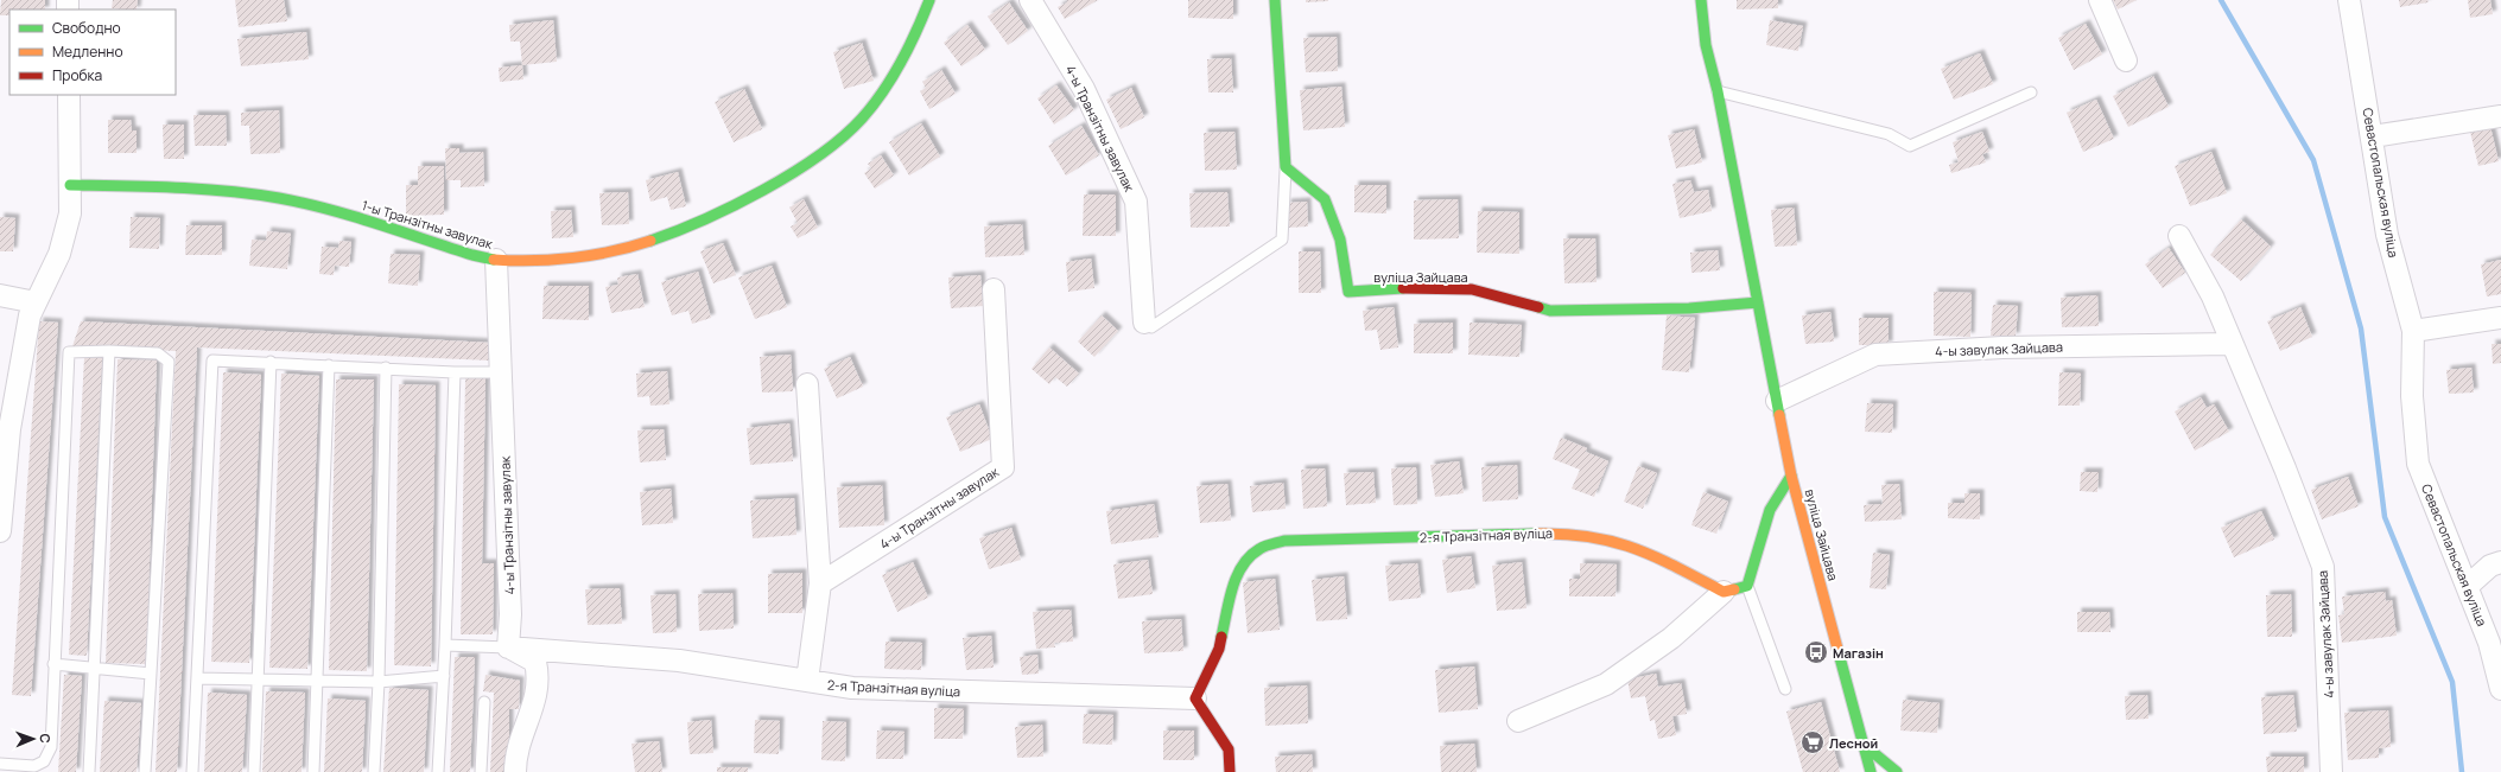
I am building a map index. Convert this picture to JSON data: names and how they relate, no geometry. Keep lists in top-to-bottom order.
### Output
{
  "streets": {
    "street": [
      "4-ы Транзітны завулак",
      "Севастопальская вуліца",
      "1-ы Транзітны завулак",
      "вуліца Зайцава",
      "4-ы завулак Зайцава",
      "2-я Транзітная вуліца"
    ]
  },
  "crossings": [
    ["4-ы Транзітны завулак", "1-ы Транзітны завулак"],
    ["4-ы Транзітны завулак", "2-я Транзітная вуліца"],
    ["вуліца Зайцава", "4-ы завулак Зайцава"]
  ],
  "places": {
    "bus stop": ["Магазін"],
    "supermarket": ["Лесной"]
  },
  "legend": ["Свободно", "Медленно", "Пробка"],
  "north": "right"
}
